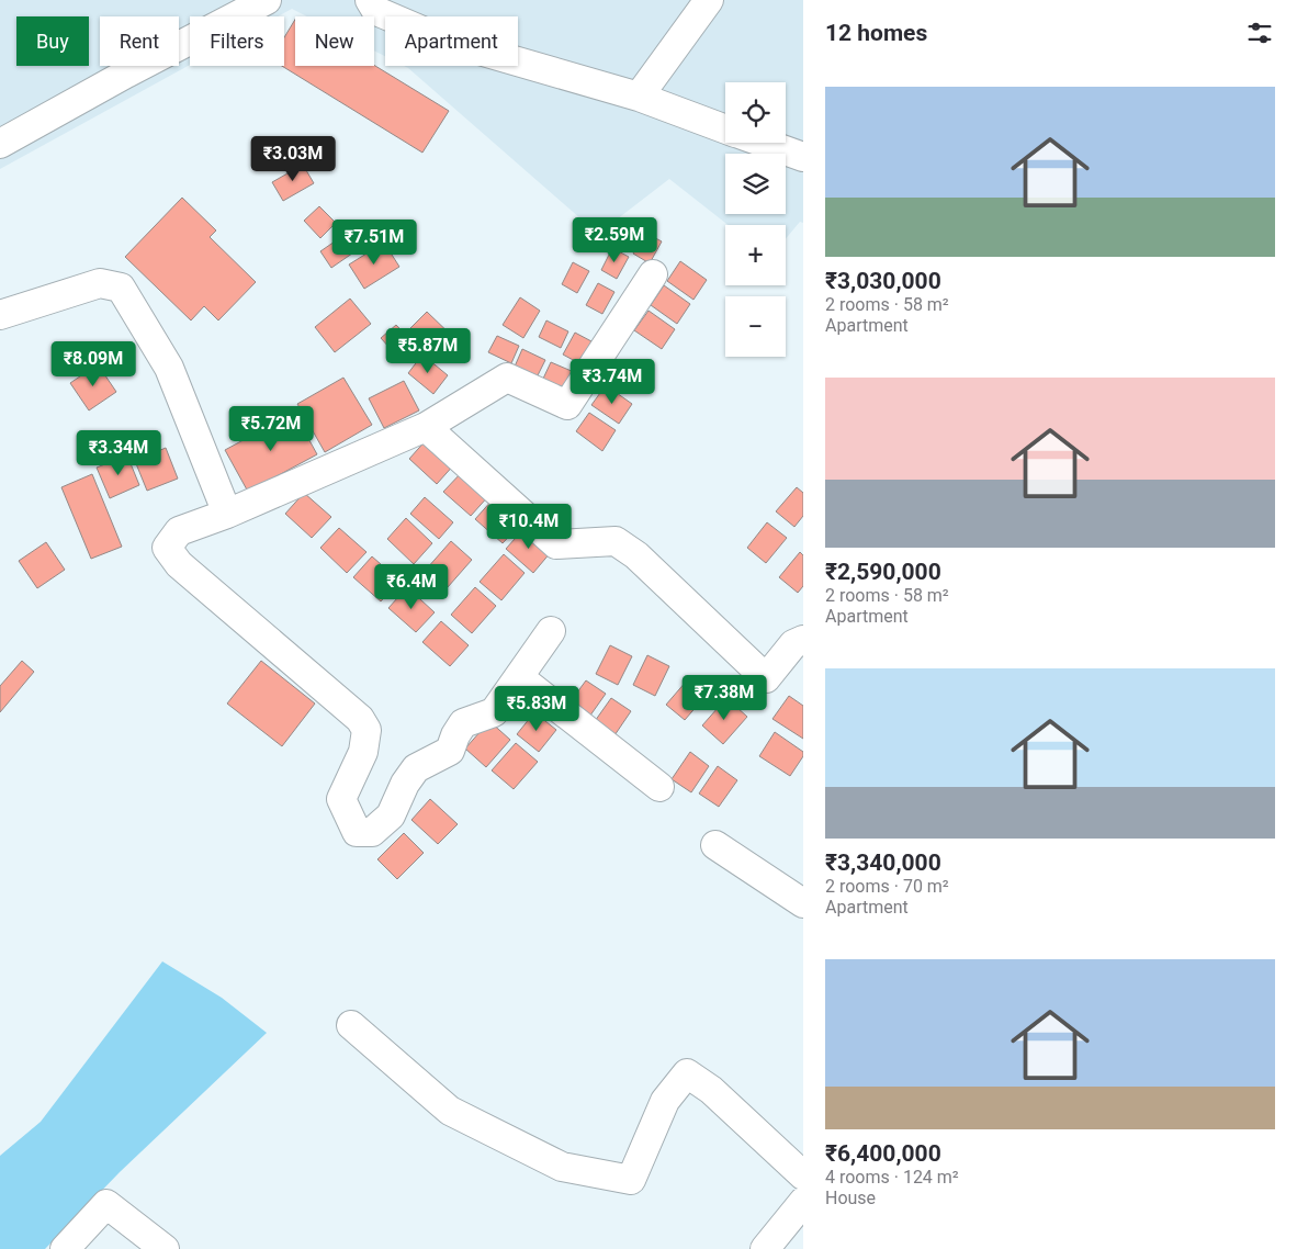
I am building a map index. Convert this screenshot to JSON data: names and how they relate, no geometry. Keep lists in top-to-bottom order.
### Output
{
  "page": {
    "heading": "12 homes",
    "chip": [
      "Buy",
      "Rent",
      "Filters",
      "New",
      "Apartment"
    ],
    "list": [
      {
        "name": "₹3,030,000",
        "note": "2 rooms · 58 m² · Apartment"
      },
      {
        "name": "₹2,590,000",
        "note": "2 rooms · 58 m² · Apartment"
      },
      {
        "name": "₹3,340,000",
        "note": "2 rooms · 70 m² · Apartment"
      },
      {
        "name": "₹6,400,000",
        "note": "4 rooms · 124 m² · House"
      }
    ],
    "map_buttons": ["+", "−"],
    "price": [
      "₹3.03M",
      "₹2.59M",
      "₹7.51M",
      "₹5.87M",
      "₹8.09M",
      "₹3.74M",
      "₹5.72M",
      "₹3.34M",
      "₹10.4M",
      "₹6.4M",
      "₹7.38M",
      "₹5.83M"
    ]
  }
}
